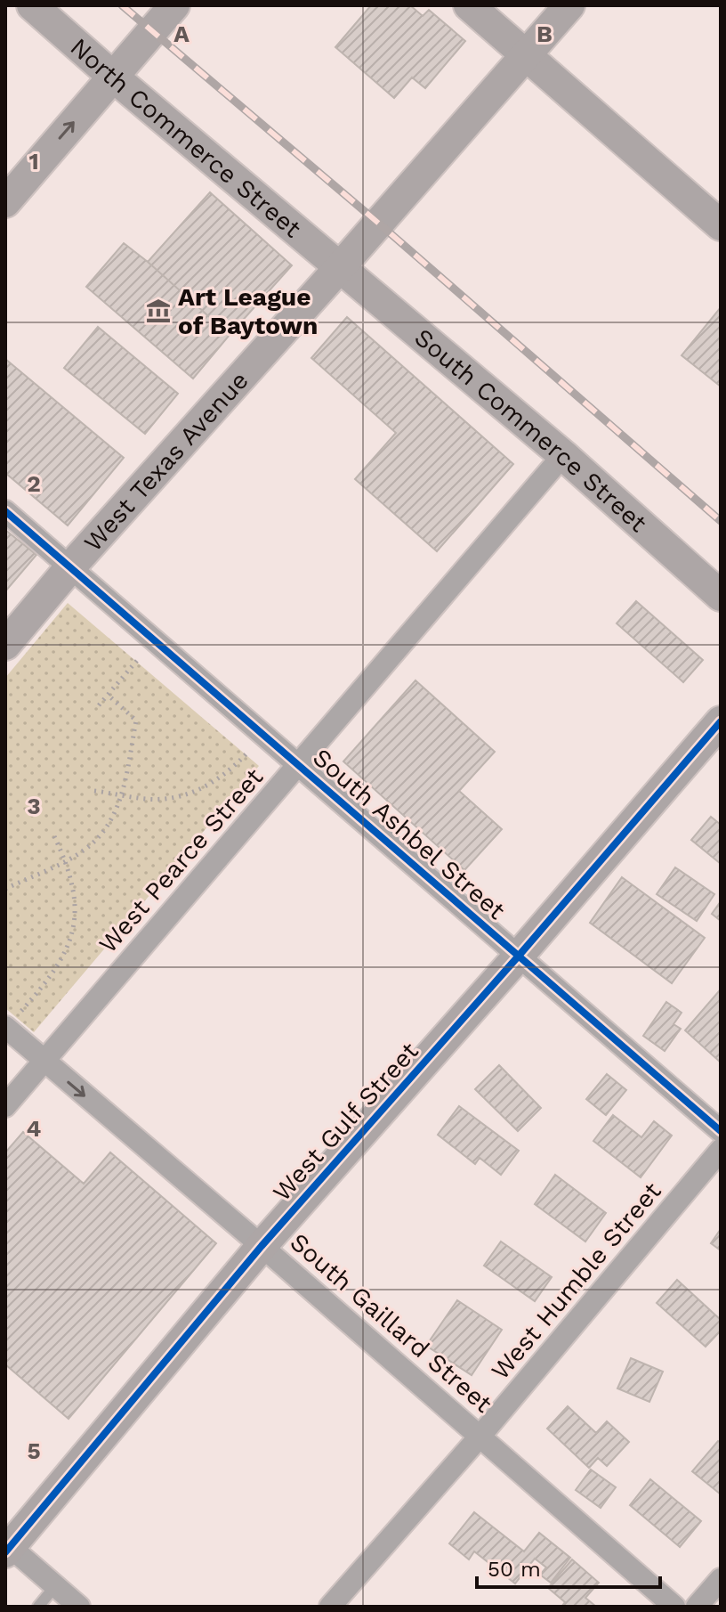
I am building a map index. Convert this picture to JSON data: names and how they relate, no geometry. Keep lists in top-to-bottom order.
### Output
{
  "streets": {
    "street": [
      "North Commerce Street",
      "South Commerce Street",
      "West Texas Avenue",
      "South Ashbel Street",
      "West Pearce Street",
      "West Gulf Street",
      "West Humble Street",
      "South Gaillard Street"
    ]
  },
  "crossings": [
    ["North Commerce Street", "South Commerce Street"],
    ["North Commerce Street", "West Texas Avenue"],
    ["South Commerce Street", "West Texas Avenue"],
    ["South Commerce Street", "West Pearce Street"],
    ["West Texas Avenue", "South Ashbel Street"],
    ["South Ashbel Street", "West Pearce Street"],
    ["South Ashbel Street", "West Gulf Street"],
    ["West Pearce Street", "South Gaillard Street"],
    ["West Gulf Street", "South Gaillard Street"],
    ["West Humble Street", "South Gaillard Street"]
  ],
  "places": {
    "museum": ["Art League of Baytown"]
  },
  "scale_bar": "50 m",
  "grid": {
    "columns": ["A", "B"],
    "rows": [
      "1",
      "2",
      "3",
      "4",
      "5"
    ]
  }
}
